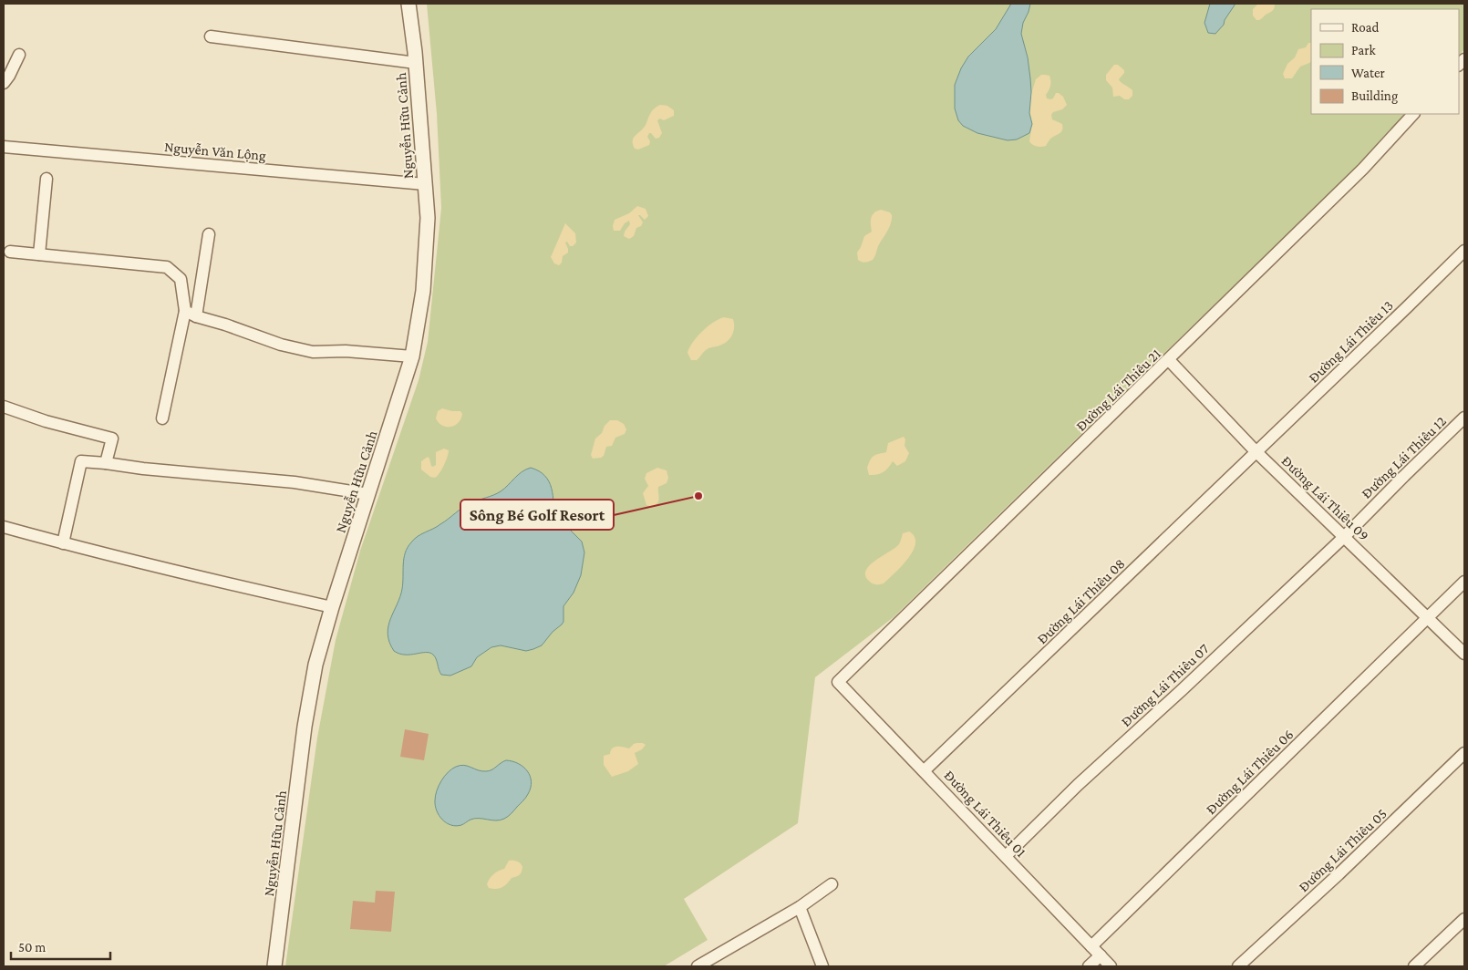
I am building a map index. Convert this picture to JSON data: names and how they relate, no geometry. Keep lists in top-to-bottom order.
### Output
{
  "streets": {
    "street": [
      "Nguyễn Hữu Cảnh",
      "Nguyễn Văn Lộng",
      "Đường Lái Thiêu 13",
      "Đường Lái Thiêu 21",
      "Đường Lái Thiêu 12",
      "Đường Lái Thiêu 09",
      "Đường Lái Thiêu 08",
      "Đường Lái Thiêu 07",
      "Đường Lái Thiêu 06",
      "Đường Lái Thiêu 01",
      "Đường Lái Thiêu 05"
    ]
  },
  "crossings": [
    ["Nguyễn Hữu Cảnh", "Nguyễn Văn Lộng"],
    ["Đường Lái Thiêu 13", "Đường Lái Thiêu 09"],
    ["Đường Lái Thiêu 13", "Đường Lái Thiêu 08"],
    ["Đường Lái Thiêu 21", "Đường Lái Thiêu 09"],
    ["Đường Lái Thiêu 21", "Đường Lái Thiêu 01"],
    ["Đường Lái Thiêu 12", "Đường Lái Thiêu 09"],
    ["Đường Lái Thiêu 12", "Đường Lái Thiêu 07"],
    ["Đường Lái Thiêu 09", "Đường Lái Thiêu 08"],
    ["Đường Lái Thiêu 09", "Đường Lái Thiêu 07"],
    ["Đường Lái Thiêu 09", "Đường Lái Thiêu 06"],
    ["Đường Lái Thiêu 08", "Đường Lái Thiêu 01"],
    ["Đường Lái Thiêu 07", "Đường Lái Thiêu 01"],
    ["Đường Lái Thiêu 06", "Đường Lái Thiêu 01"]
  ],
  "places": ["Sông Bé Golf Resort"],
  "legend": [
    "Road",
    "Park",
    "Water",
    "Building"
  ],
  "scale_bar": "50 m"
}
